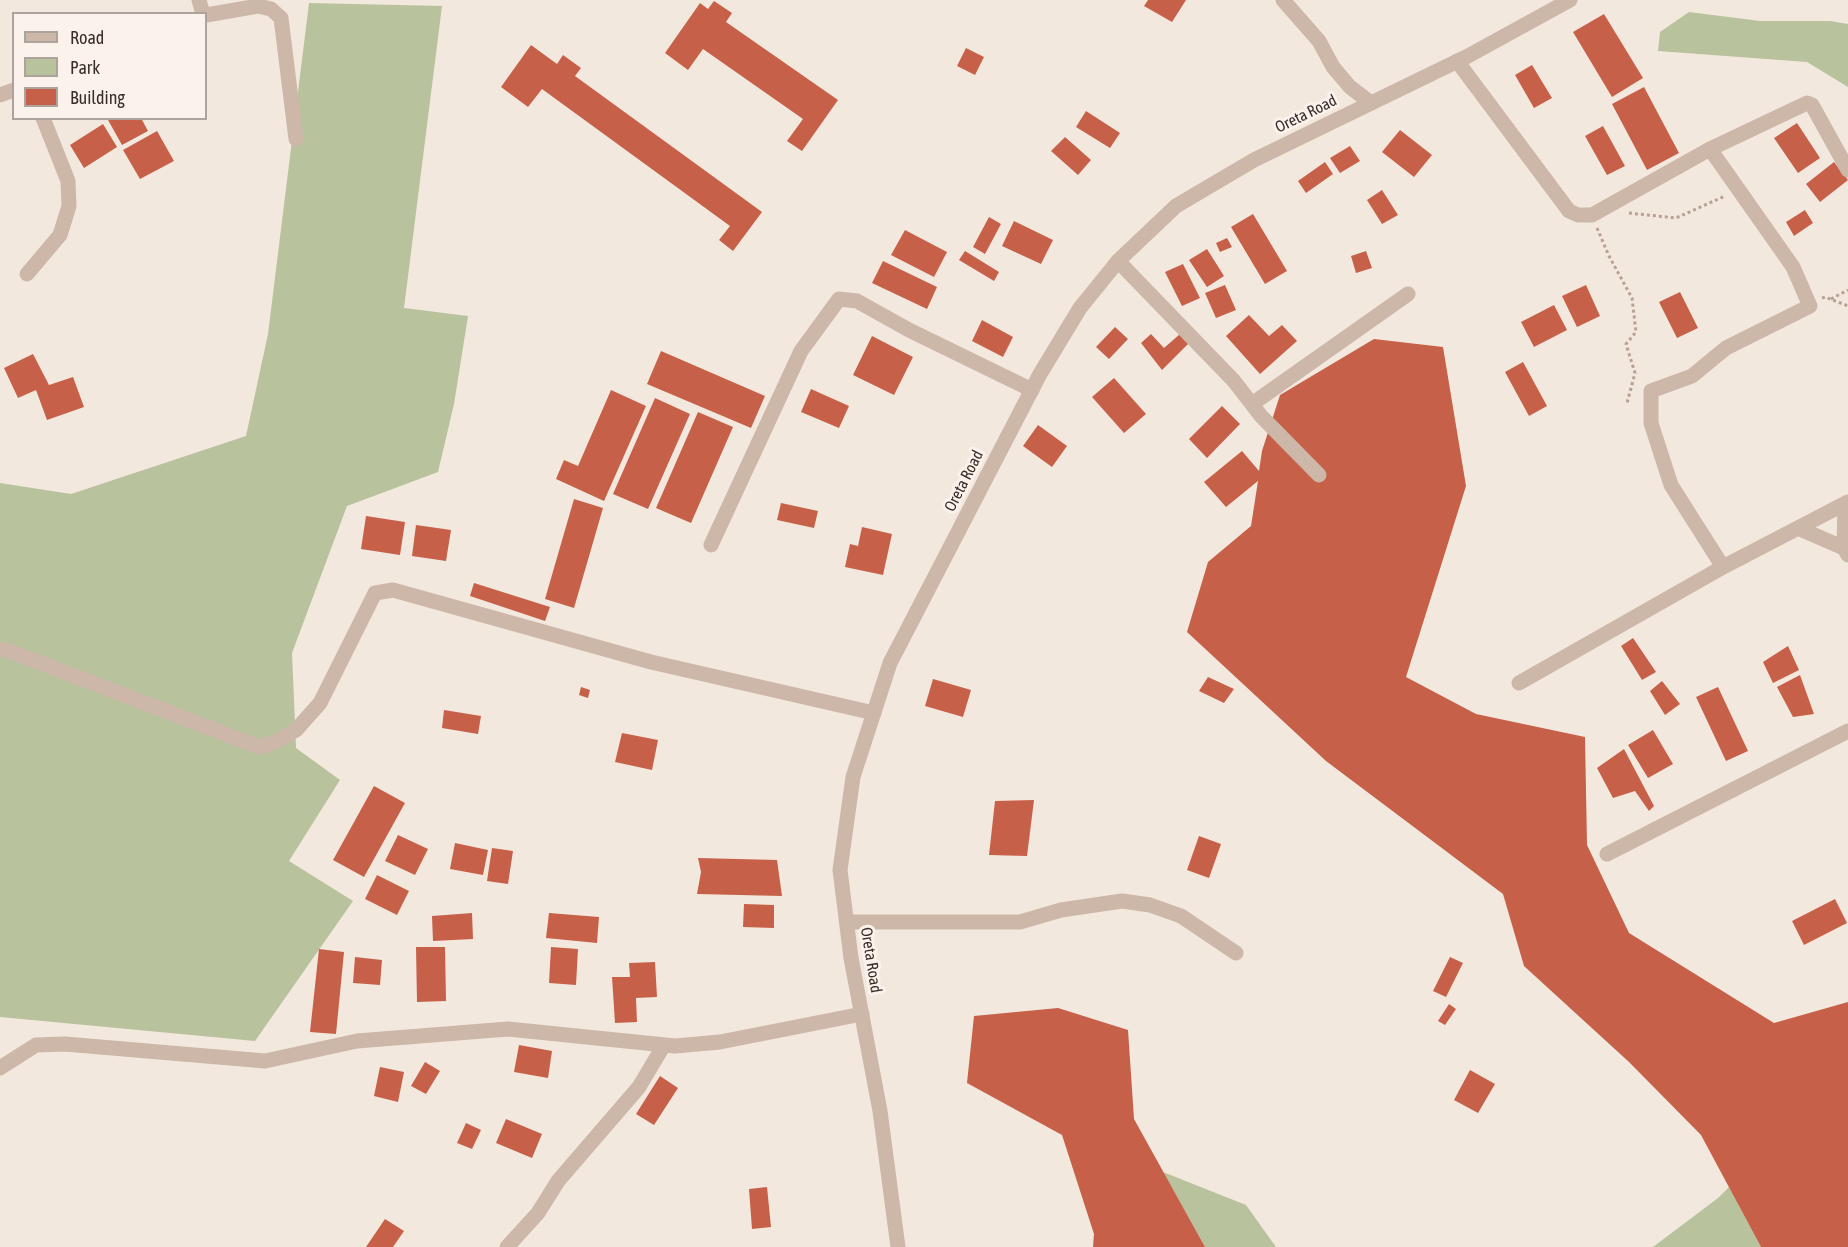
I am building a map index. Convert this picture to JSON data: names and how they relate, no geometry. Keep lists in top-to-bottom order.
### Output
{
  "streets": {
    "street": ["Oreta Road"]
  },
  "legend": ["Road", "Park", "Building"]
}
